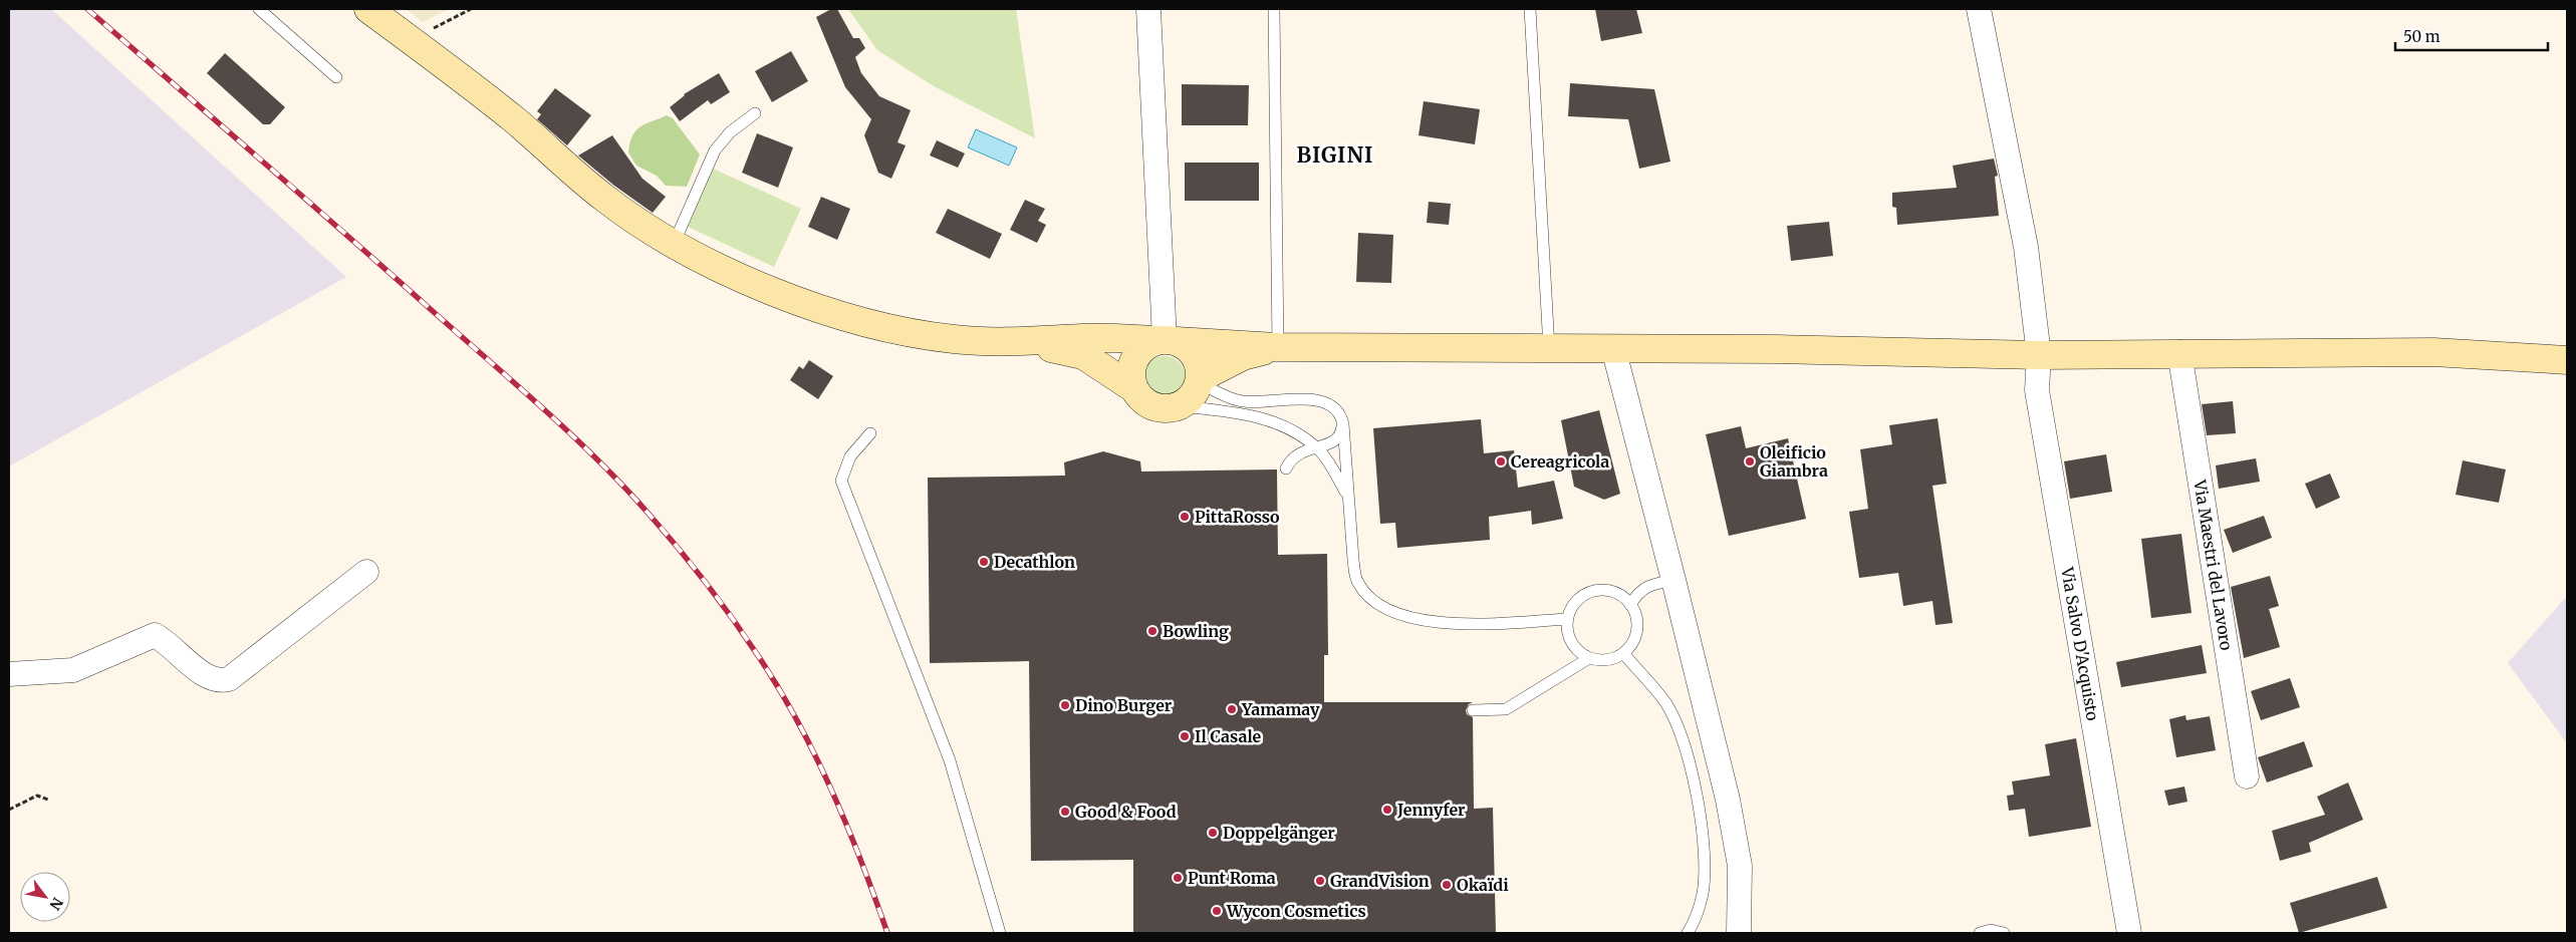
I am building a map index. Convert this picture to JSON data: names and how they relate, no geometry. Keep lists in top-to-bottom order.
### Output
{
  "streets": {
    "street": ["Via Maestri del Lavoro", "Via Salvo D'Acquisto"]
  },
  "districts": ["BIGINI"],
  "places": [
    "Cereagricola",
    "Oleificio Giambra",
    "PittaRosso",
    "Decathlon",
    "Bowling",
    "Dino Burger",
    "Yamamay",
    "Il Casale",
    "Jennyfer",
    "Good & Food",
    "Doppelgänger",
    "Punt Roma",
    "GrandVision",
    "Okaïdi",
    "Wycon Cosmetics"
  ],
  "scale_bar": "50 m",
  "north": "bottom right"
}
